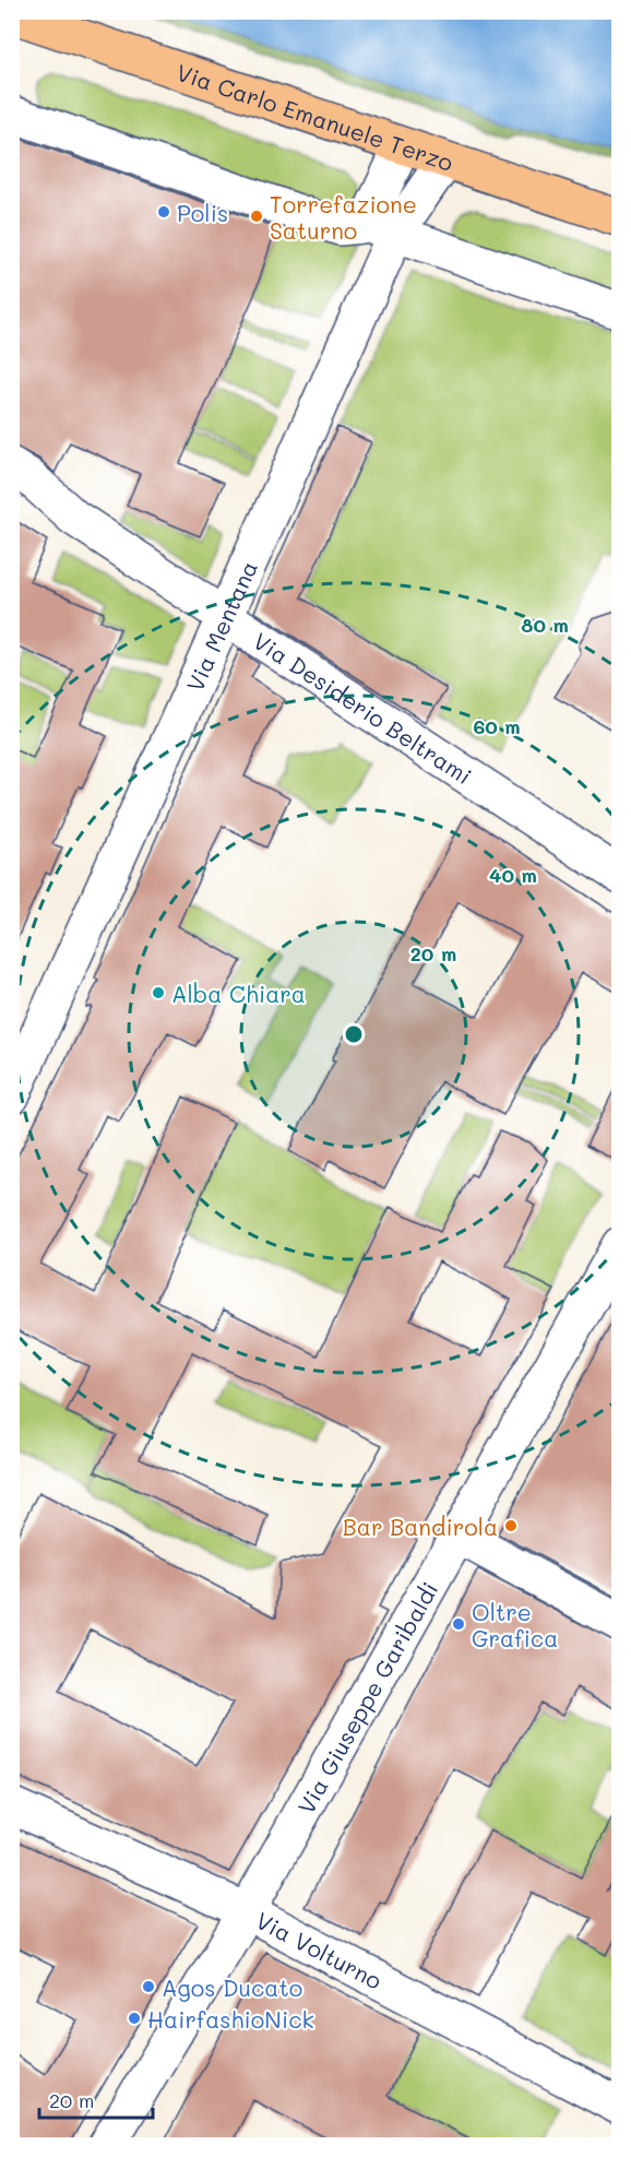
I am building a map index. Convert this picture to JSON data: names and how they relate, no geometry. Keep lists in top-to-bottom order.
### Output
{
  "streets": {
    "main road": ["Via Carlo Emanuele Terzo"],
    "street": [
      "Via Mentana",
      "Via Desiderio Beltrami",
      "Via Giuseppe Garibaldi",
      "Via Volturno"
    ]
  },
  "crossings": [
    ["Via Carlo Emanuele Terzo", "Via Mentana"],
    ["Via Mentana", "Via Desiderio Beltrami"],
    ["Via Giuseppe Garibaldi", "Via Volturno"]
  ],
  "places": [
    "Polis",
    "Torrefazione Saturno",
    "Alba Chiara",
    "Bar Bandirola",
    "Oltre Grafica",
    "Agos Ducato",
    "HairfashioNick"
  ],
  "scale_bar": "20 m",
  "rings": [
    "80 m",
    "60 m",
    "40 m",
    "20 m"
  ]
}
